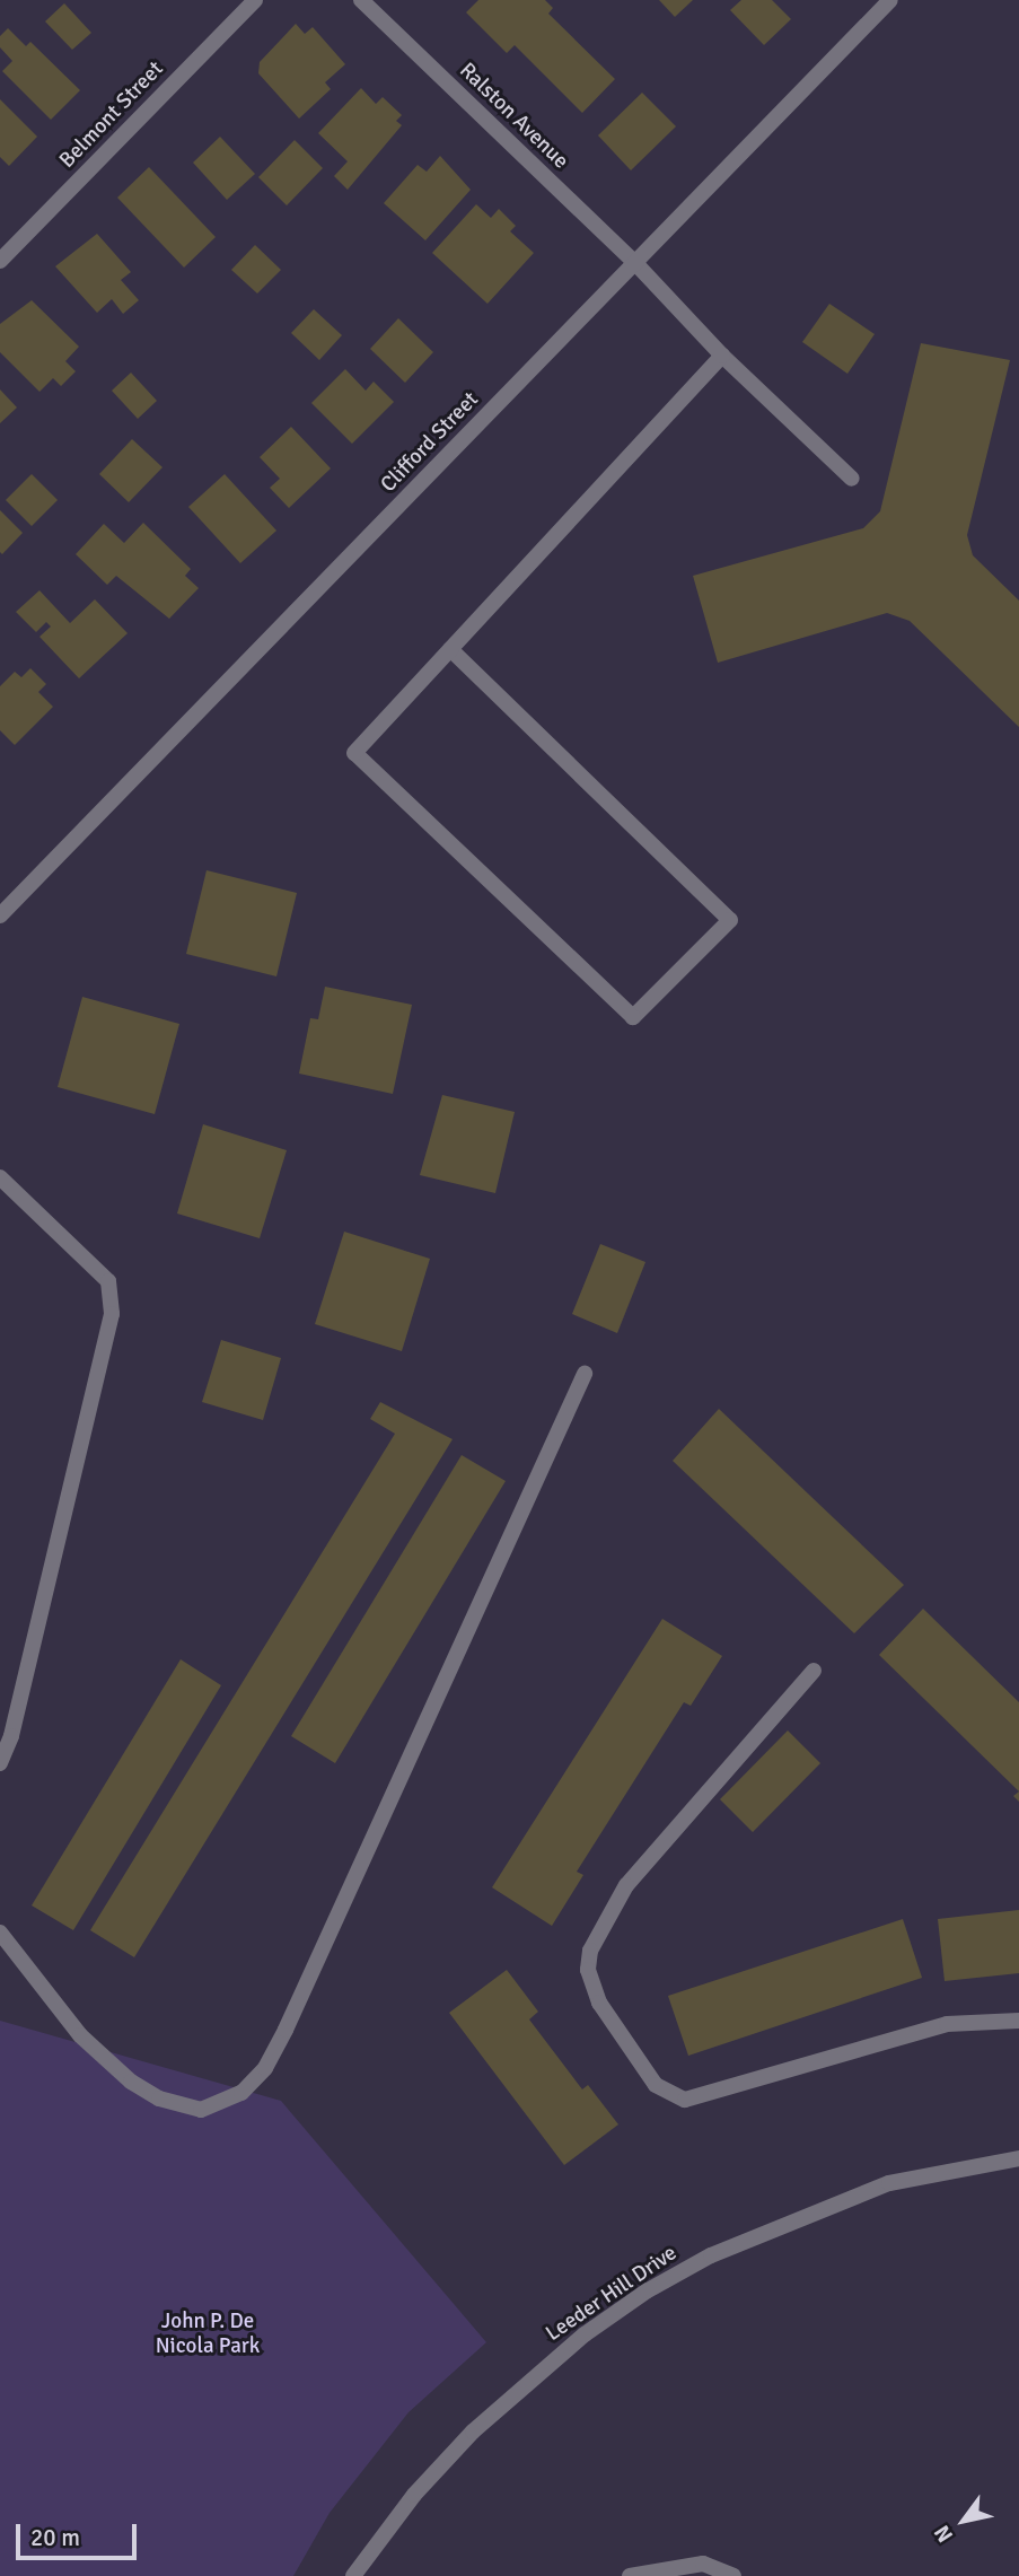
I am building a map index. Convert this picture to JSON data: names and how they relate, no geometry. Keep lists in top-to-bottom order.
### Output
{
  "streets": {
    "street": [
      "Belmont Street",
      "Ralston Avenue",
      "Clifford Street",
      "Leeder Hill Drive"
    ]
  },
  "crossings": [
    ["Ralston Avenue", "Clifford Street"]
  ],
  "parks": ["John P. De Nicola Park"],
  "scale_bar": "20 m",
  "north": "bottom left"
}
